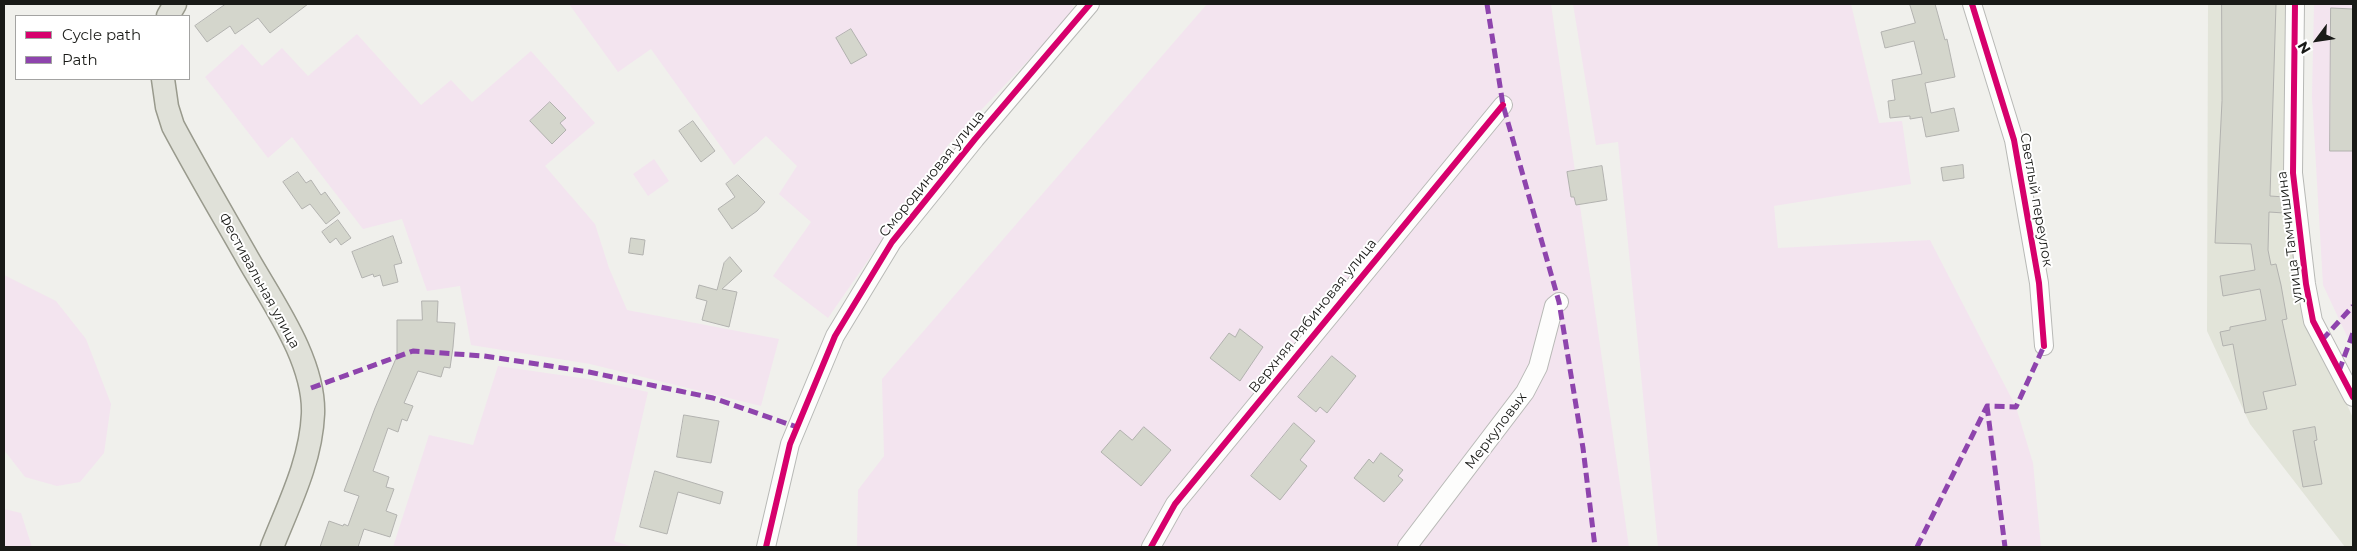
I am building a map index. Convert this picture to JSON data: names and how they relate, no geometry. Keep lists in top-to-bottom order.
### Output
{
  "streets": {
    "main road": ["Фестивальная улица"],
    "street": [
      "Смородиновая улица",
      "Светлый переулок",
      "улица Тамчишина",
      "Верхняя Рябиновая улица",
      "Меркуловых"
    ]
  },
  "legend": ["Cycle path", "Path"],
  "north": "bottom left"
}
